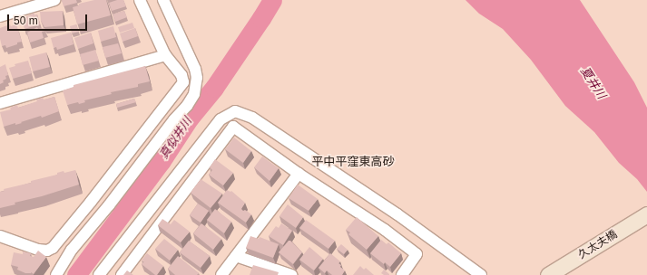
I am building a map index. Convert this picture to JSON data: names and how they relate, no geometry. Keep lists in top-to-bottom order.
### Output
{
  "streets": {
    "street": ["久太夫橋"]
  },
  "districts": ["平中平窪東高砂"],
  "water": ["夏井川", "真似井川"],
  "scale_bar": "50 m"
}
